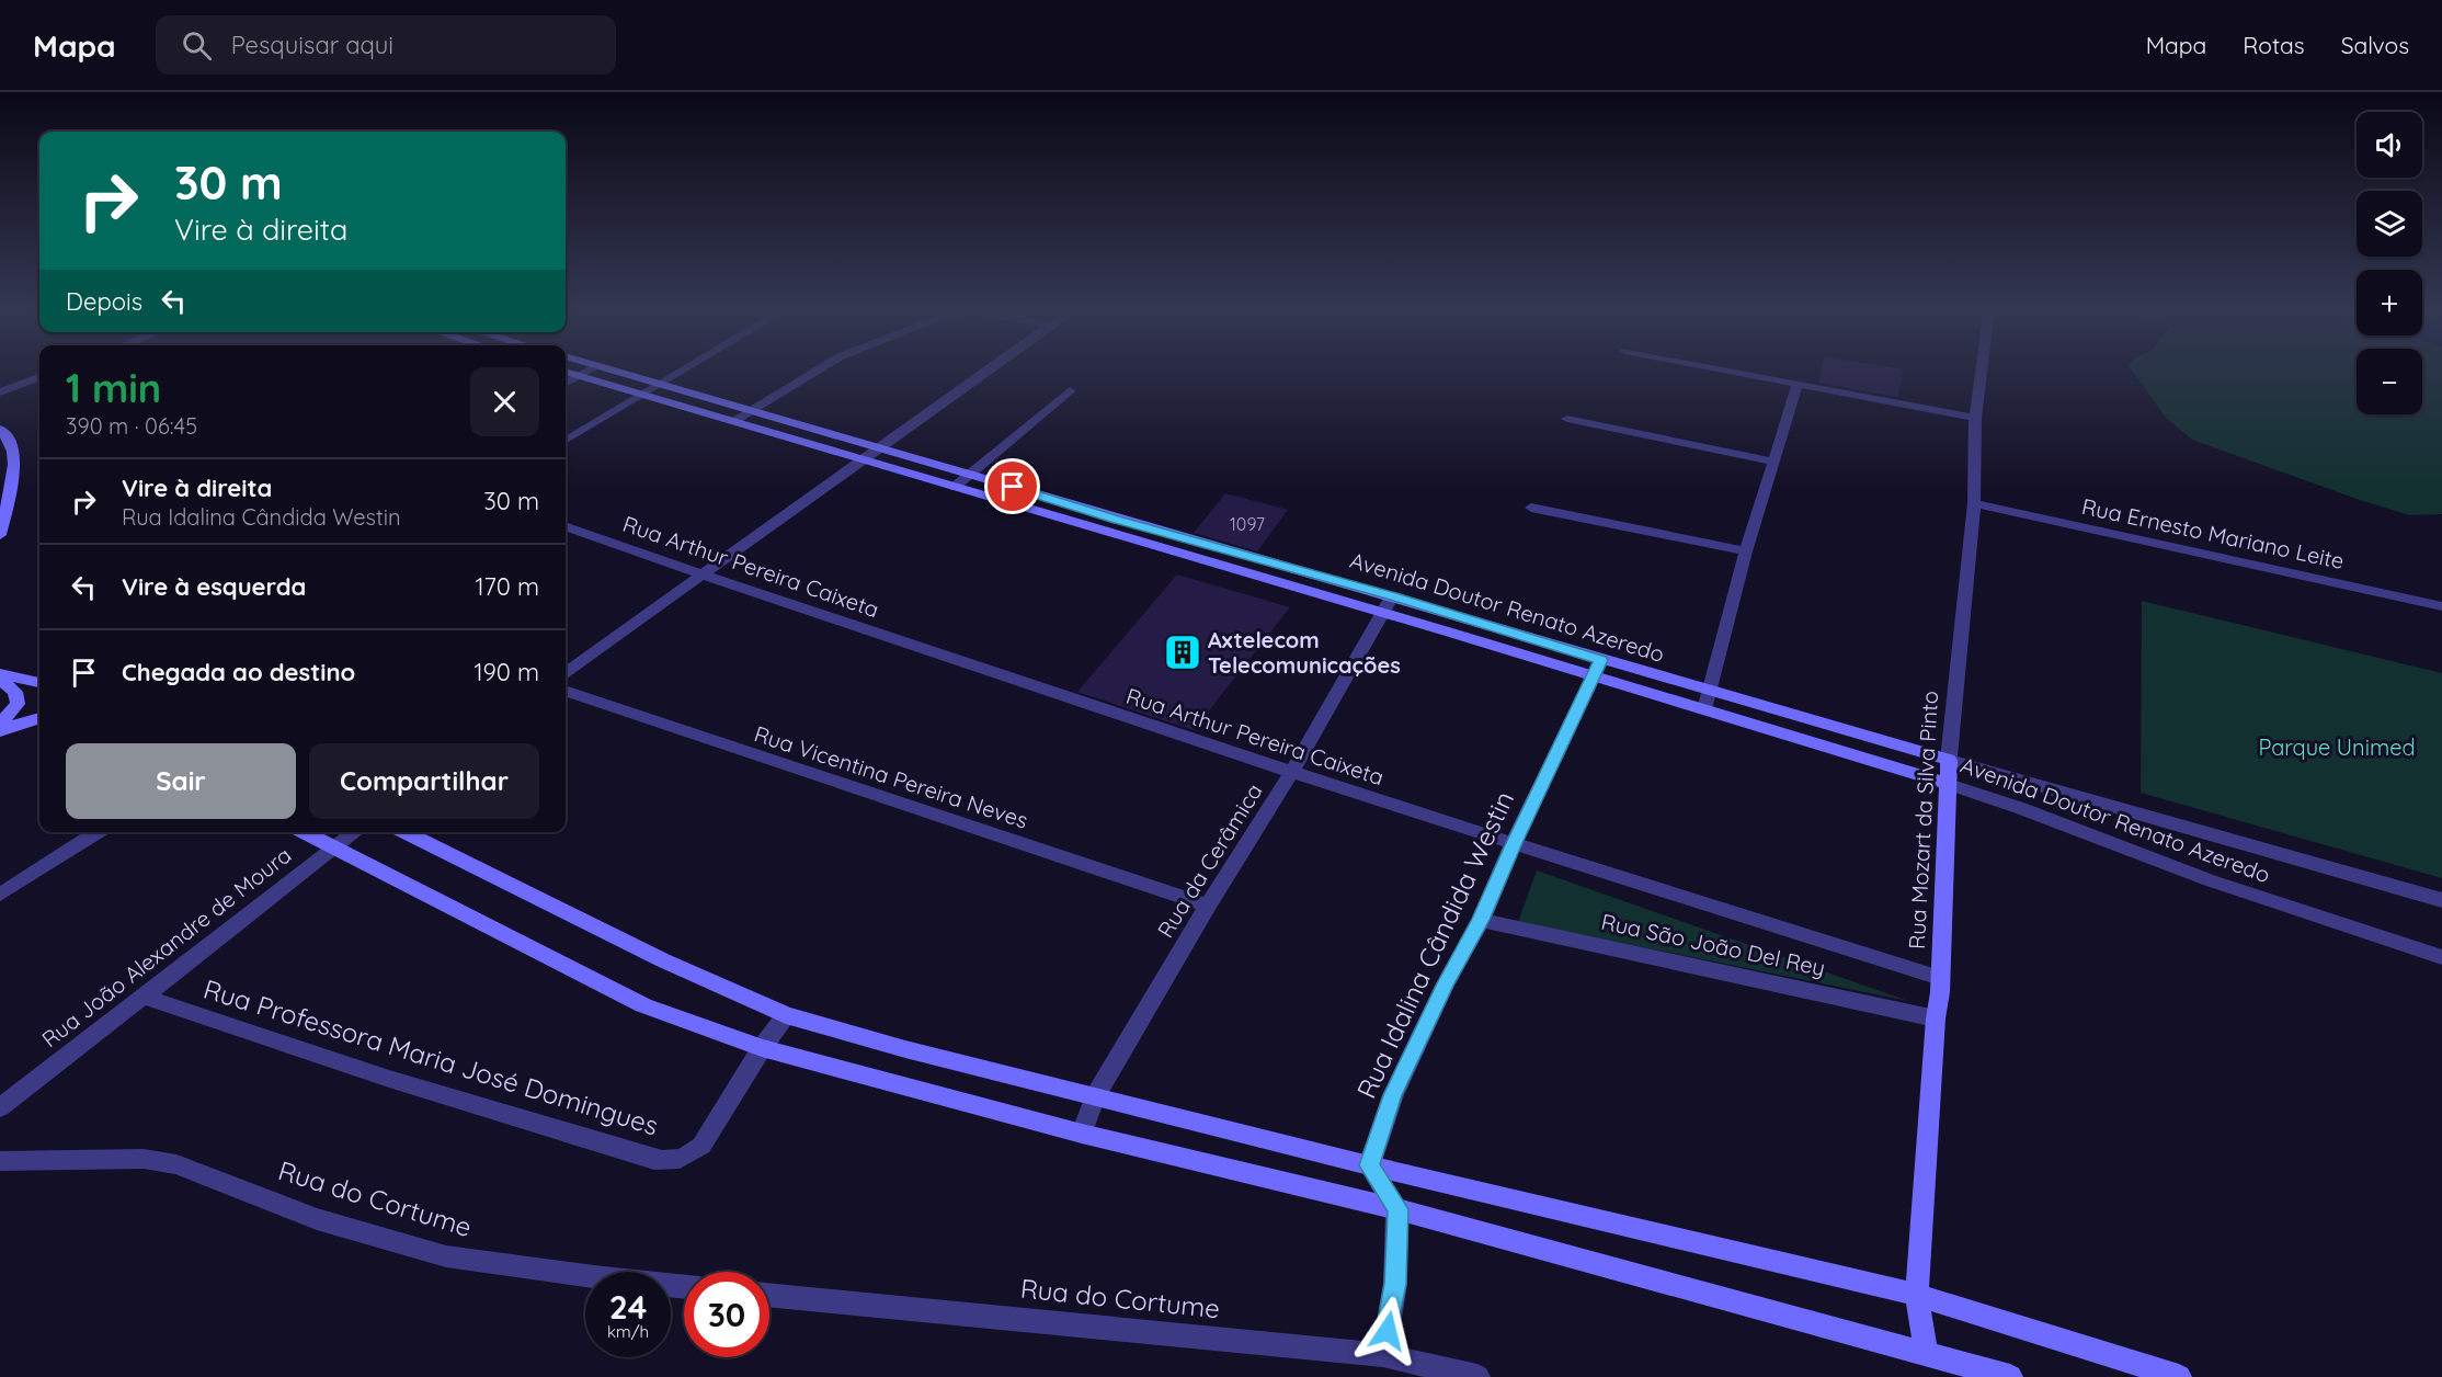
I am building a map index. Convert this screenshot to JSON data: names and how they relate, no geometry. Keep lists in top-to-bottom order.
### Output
{
  "streets": {
    "street": [
      "Rua Ernesto Mariano Leite",
      "Rua Arthur Pereira Caixeta",
      "Avenida Doutor Renato Azeredo",
      "Rua Vicentina Pereira Neves",
      "Rua Mozart da Silva Pinto",
      "Rua da Cerâmica",
      "Rua Idalina Cândida Westin",
      "Rua São João Del Rey",
      "Rua João Alexandre de Moura",
      "Rua Professora Maria José Domingues",
      "Rua do Cortume"
    ]
  },
  "crossings": [
    ["Rua Ernesto Mariano Leite", "Rua Mozart da Silva Pinto"],
    ["Rua Arthur Pereira Caixeta", "Rua Mozart da Silva Pinto"],
    ["Rua Arthur Pereira Caixeta", "Rua da Cerâmica"],
    ["Rua Arthur Pereira Caixeta", "Rua Idalina Cândida Westin"],
    ["Avenida Doutor Renato Azeredo", "Rua Mozart da Silva Pinto"],
    ["Avenida Doutor Renato Azeredo", "Rua da Cerâmica"],
    ["Avenida Doutor Renato Azeredo", "Rua Idalina Cândida Westin"],
    ["Rua Vicentina Pereira Neves", "Rua da Cerâmica"],
    ["Rua Mozart da Silva Pinto", "Rua São João Del Rey"],
    ["Rua Idalina Cândida Westin", "Rua São João Del Rey"],
    ["Rua João Alexandre de Moura", "Rua Professora Maria José Domingues"]
  ],
  "parks": ["Parque Unimed"],
  "places": {
    "building": ["Axtelecom Telecomunicações"]
  },
  "house_numbers": ["1097"],
  "page": {
    "header": "Mapa",
    "search": "Pesquisar aqui",
    "nav": ["Mapa", "Rotas", "Salvos"],
    "map_buttons": ["+", "−"],
    "turn": ["30 m", "Vire à direita"],
    "then": "Depois",
    "heading": ["1 min", "390 m · 06:45"],
    "list": [
      {
        "name": "Vire à direita",
        "note": "Rua Idalina Cândida Westin",
        "value": "30 m"
      },
      {
        "name": "Vire à esquerda",
        "value": "170 m"
      },
      {
        "name": "Chegada ao destino",
        "value": "190 m"
      }
    ],
    "buttons": ["Sair", "Compartilhar"],
    "speed": "24 km/h",
    "limit": "30"
  }
}
